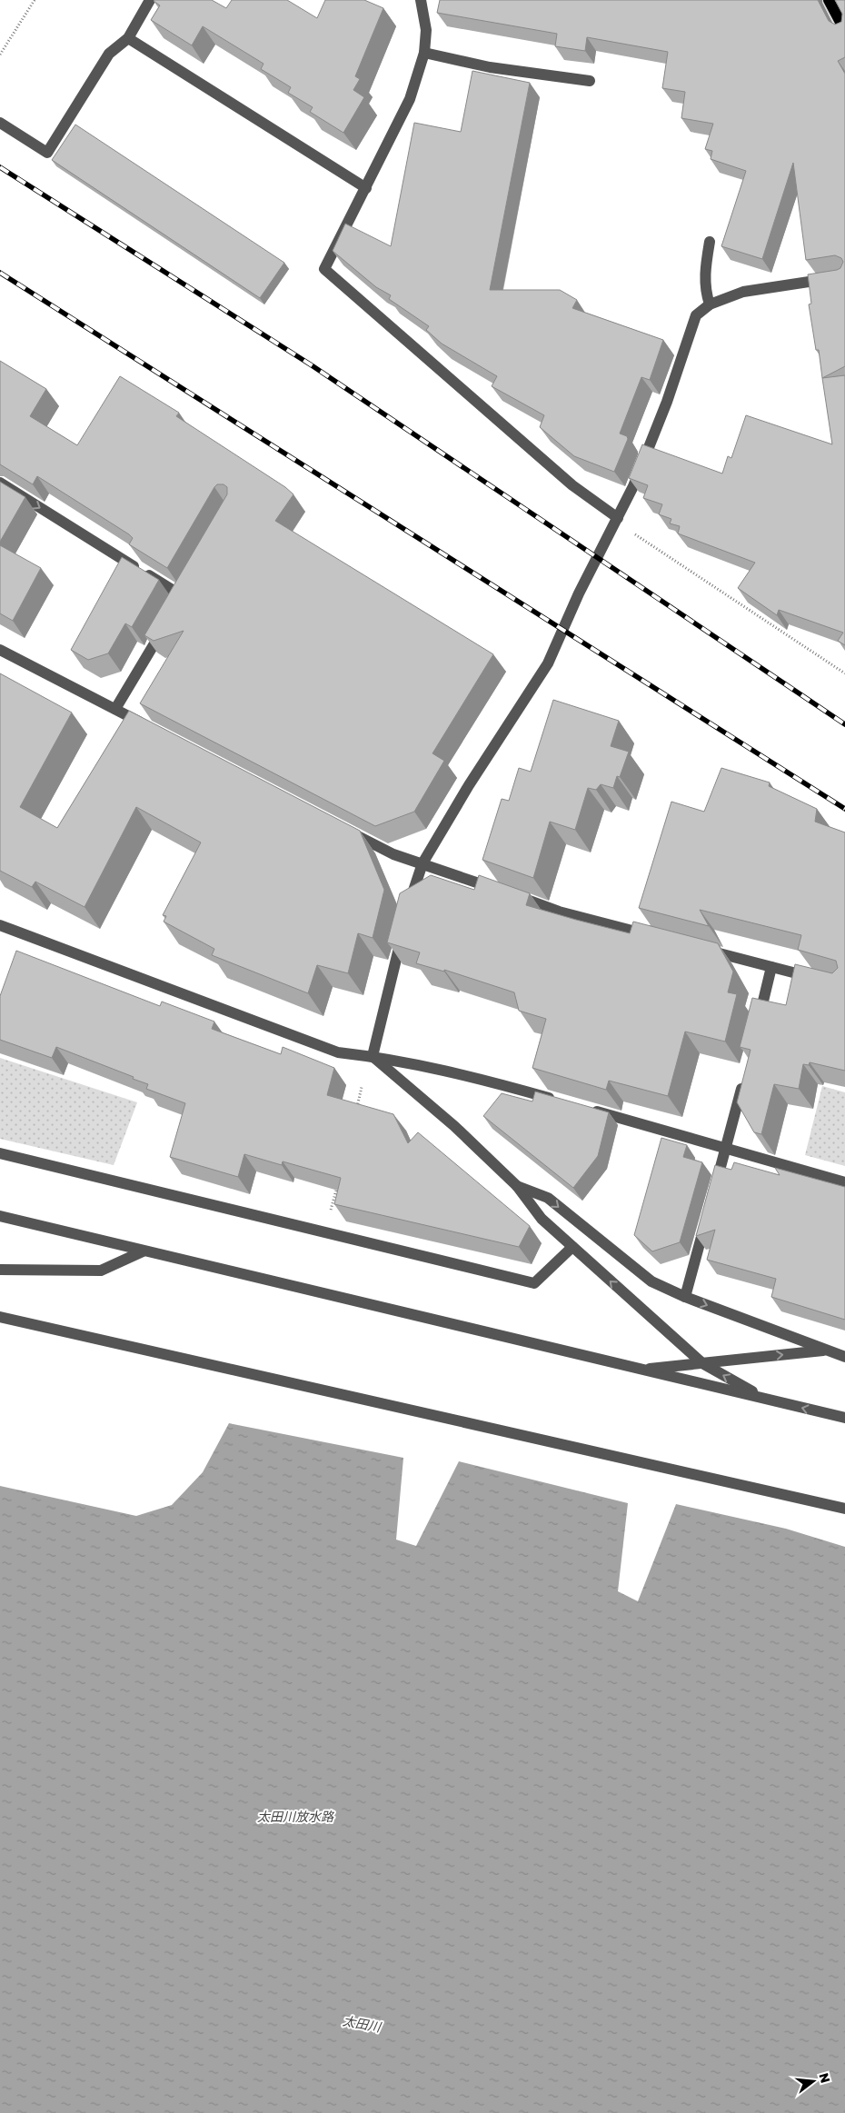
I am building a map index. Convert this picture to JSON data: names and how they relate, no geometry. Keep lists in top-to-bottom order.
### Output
{
  "water": ["太田川放水路", "太田川"],
  "north": "right"
}
